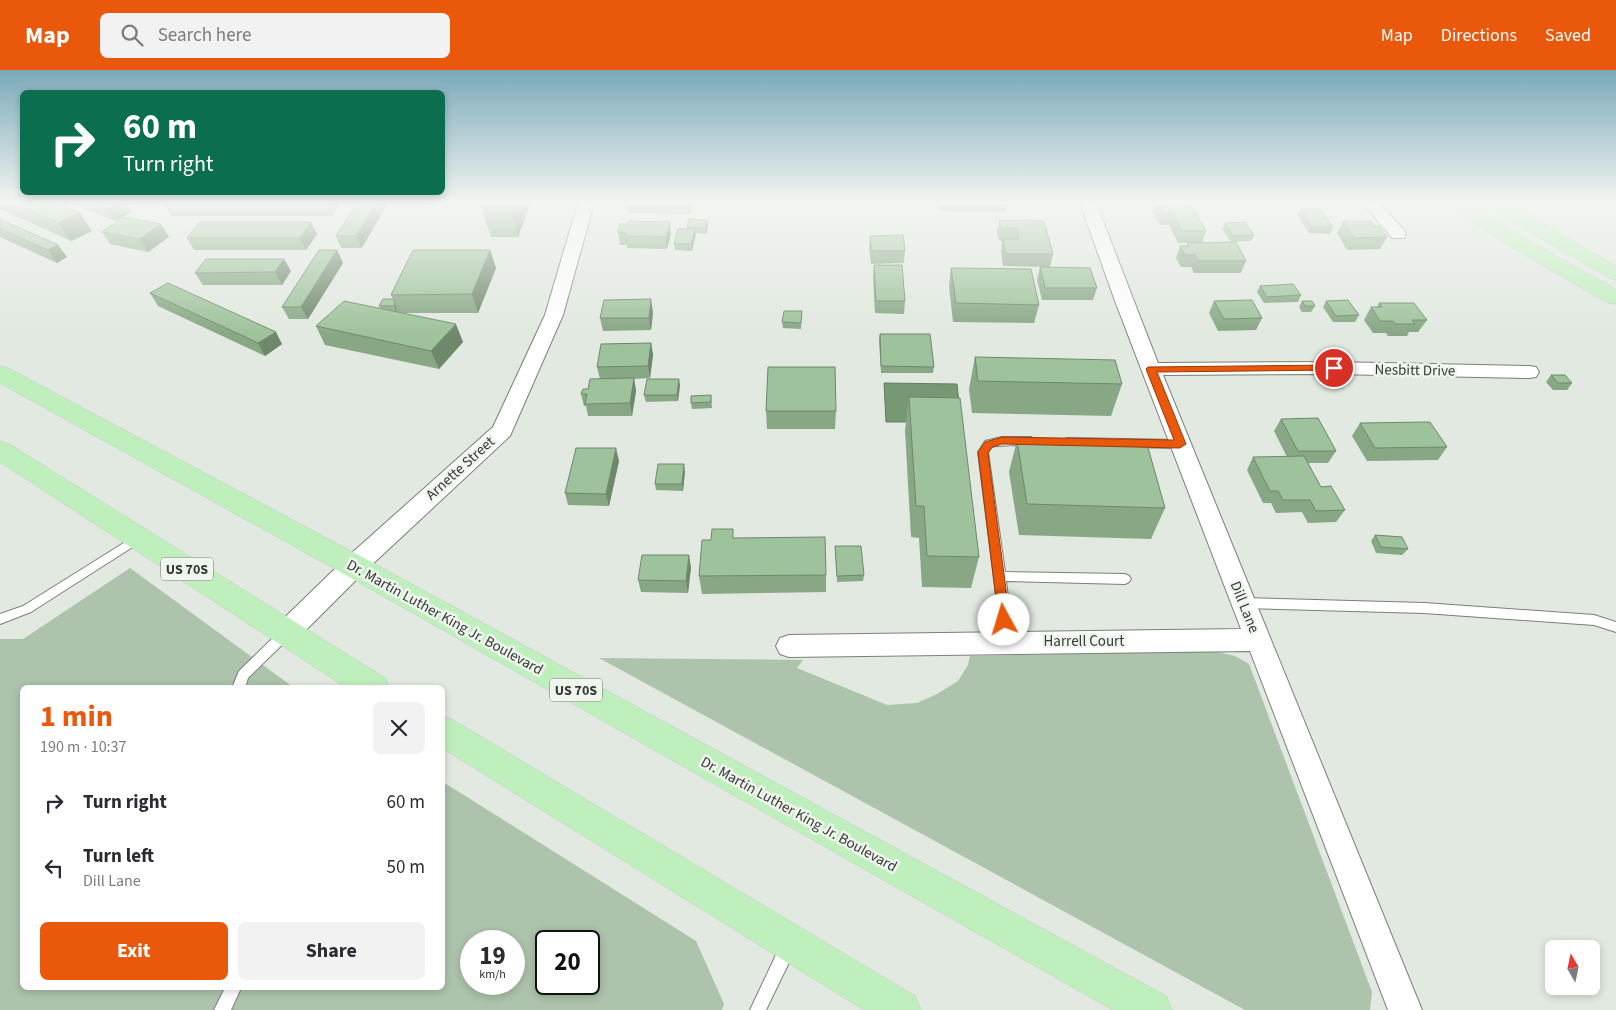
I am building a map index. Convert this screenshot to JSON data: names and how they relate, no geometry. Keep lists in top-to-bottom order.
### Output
{
  "streets": {
    "main road": ["US 70S", "Dr. Martin Luther King Jr. Boulevard"],
    "street": [
      "Nesbitt Drive",
      "Arnette Street",
      "Dill Lane",
      "Harrell Court"
    ]
  },
  "crossings": [
    ["Nesbitt Drive", "Dill Lane"],
    ["Arnette Street", "US 70S"],
    ["Arnette Street", "Dr. Martin Luther King Jr. Boulevard"],
    ["Dill Lane", "Harrell Court"]
  ],
  "north": "top",
  "page": {
    "header": "Map",
    "search": "Search here",
    "nav": ["Map", "Directions", "Saved"],
    "turn": ["60 m", "Turn right"],
    "heading": ["1 min", "190 m · 10:37"],
    "list": [
      {
        "name": "Turn right",
        "value": "60 m"
      },
      {
        "name": "Turn left",
        "note": "Dill Lane",
        "value": "50 m"
      }
    ],
    "buttons": ["Exit", "Share"],
    "speed": "19 km/h",
    "limit": "20"
  }
}
